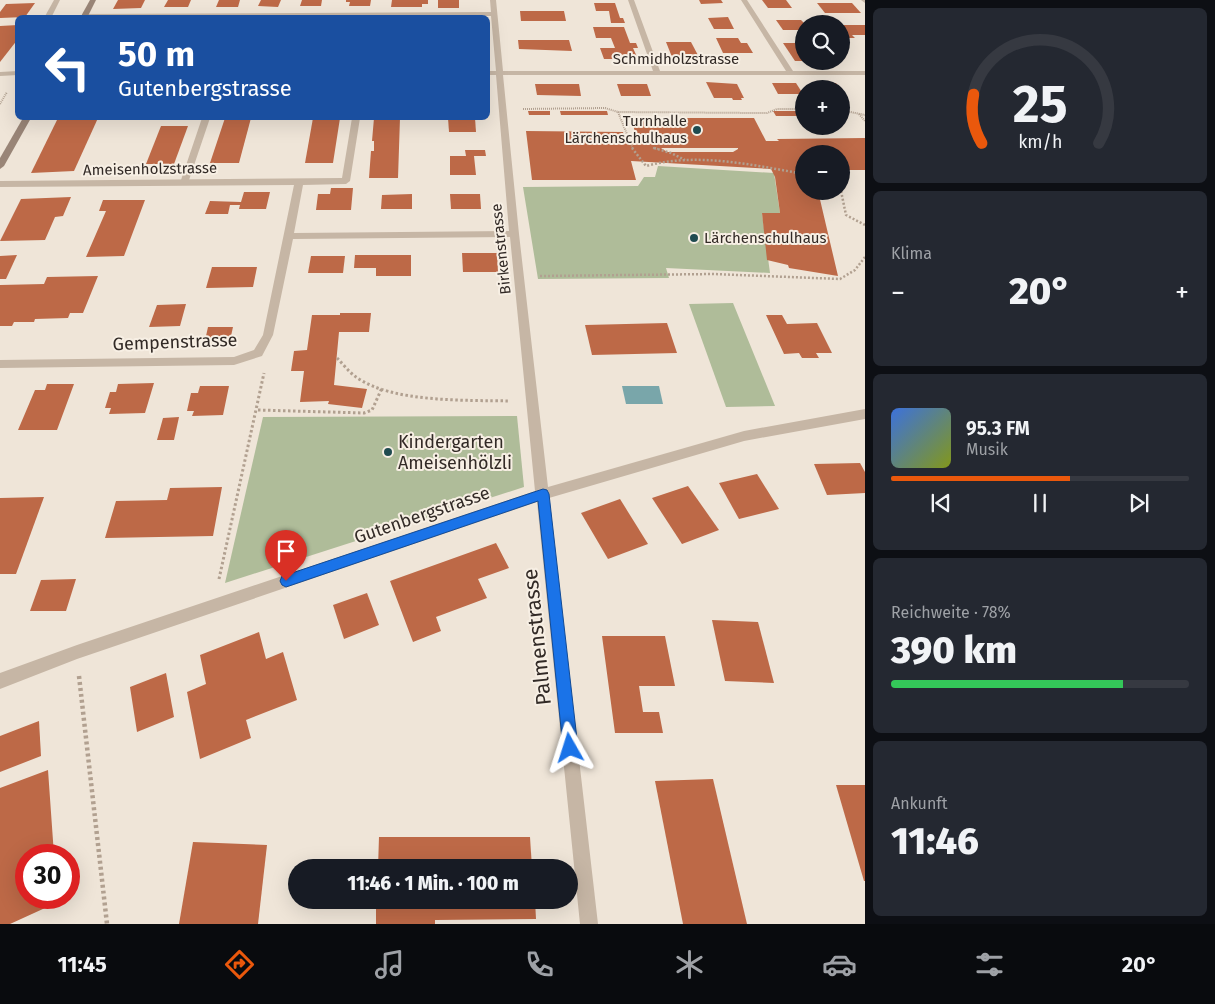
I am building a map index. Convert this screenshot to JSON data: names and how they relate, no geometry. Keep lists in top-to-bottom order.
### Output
{
  "streets": {
    "street": [
      "Schmidholzstrasse",
      "Ameisenholzstrasse",
      "Birkenstrasse",
      "Gempenstrasse",
      "Gutenbergstrasse",
      "Palmenstrasse"
    ]
  },
  "crossings": [
    ["Schmidholzstrasse", "Birkenstrasse"],
    ["Birkenstrasse", "Gutenbergstrasse"],
    ["Birkenstrasse", "Palmenstrasse"],
    ["Gutenbergstrasse", "Palmenstrasse"]
  ],
  "places": ["Turnhalle Lärchenschulhaus", "Lärchenschulhaus", "Kindergarten Ameisenhölzli"],
  "page": {
    "map_buttons": ["+", "−"],
    "turn": ["50 m", "Gutenbergstrasse"],
    "tile": [
      "Klima",
      ["Reichweite · 78%", "390 km"],
      ["Ankunft", "11:46"]
    ],
    "heat": ["−", "20°", "+"],
    "song": ["95.3 FM", "Musik"],
    "limit": "30",
    "trip": "11:46 · 1 Min. · 100 m",
    "tabs": ["11:45", "20°"],
    "gauge": ["25", "km/h"]
  }
}
